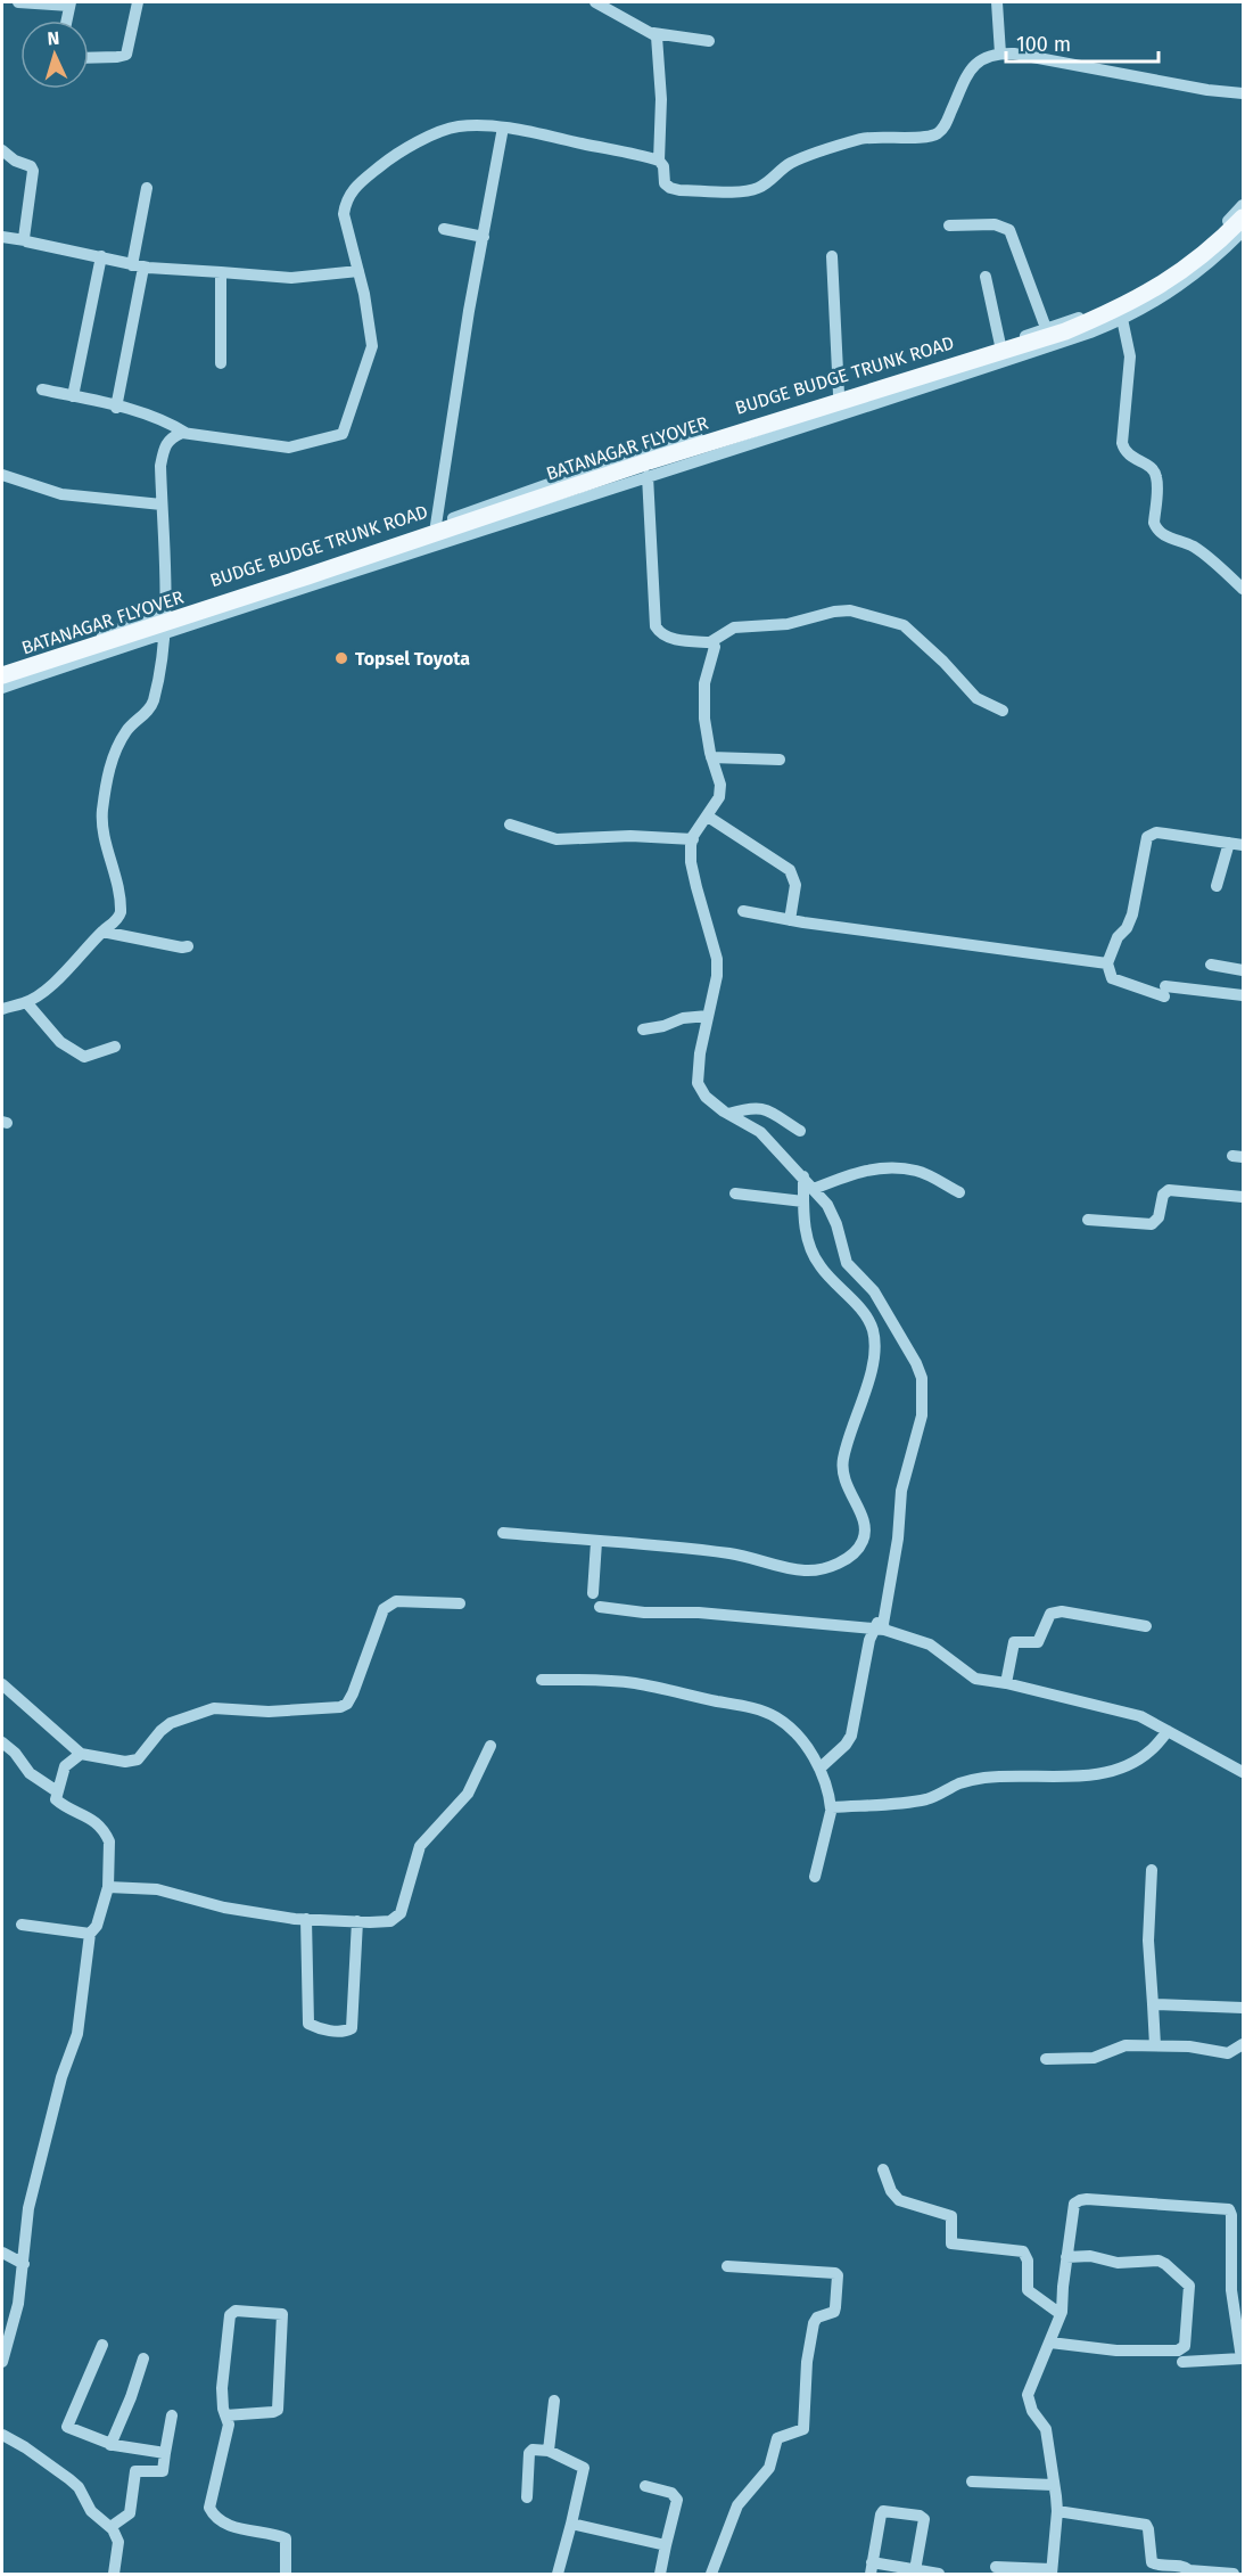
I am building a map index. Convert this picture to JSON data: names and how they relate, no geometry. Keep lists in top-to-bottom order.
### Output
{
  "streets": {
    "main road": ["BATANAGAR FLYOVER"],
    "street": ["BUDGE BUDGE TRUNK ROAD"]
  },
  "places": ["Topsel Toyota"],
  "scale_bar": "100 m",
  "north": "top"
}
